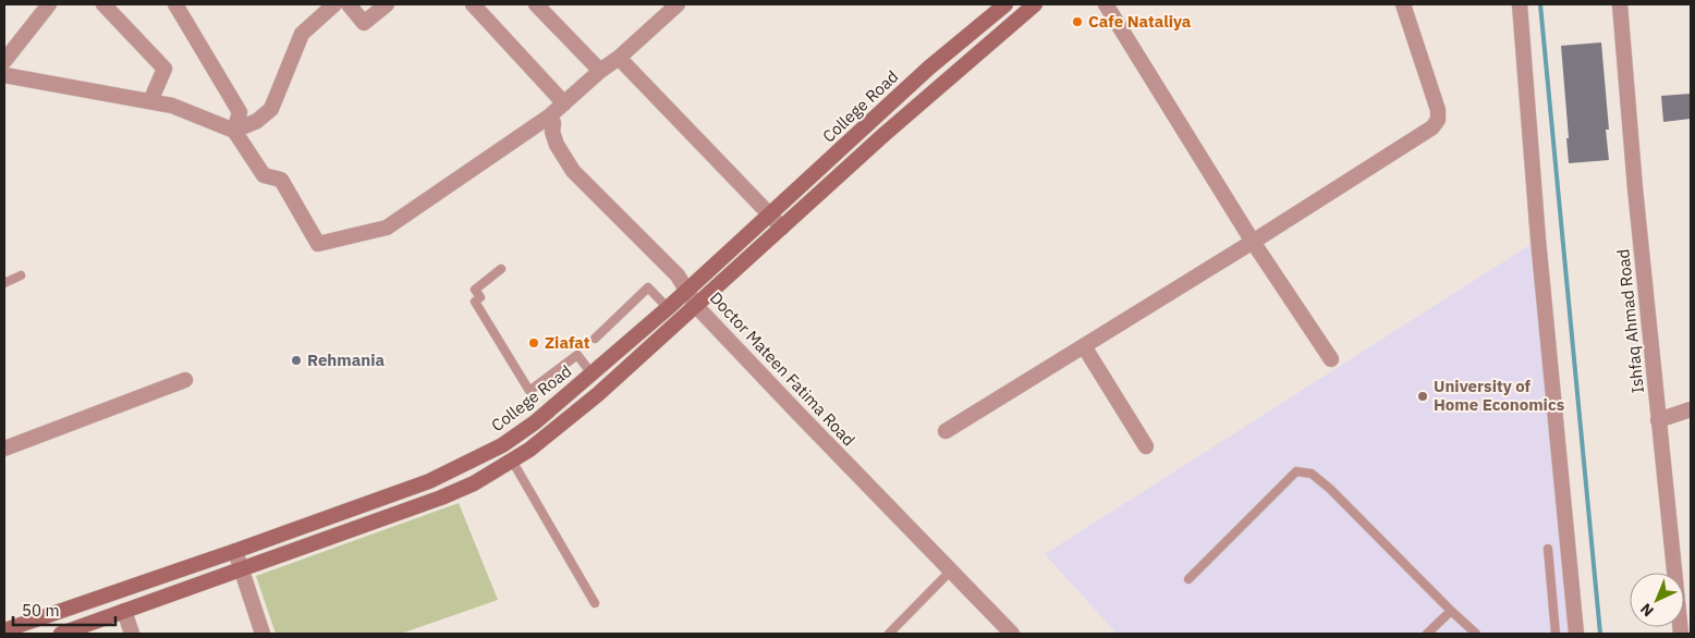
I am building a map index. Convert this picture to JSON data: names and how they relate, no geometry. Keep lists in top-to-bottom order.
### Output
{
  "streets": {
    "main road": ["College Road"],
    "street": ["Ishfaq Ahmad Road", "Doctor Mateen Fatima Road"]
  },
  "crossings": [
    ["College Road", "Doctor Mateen Fatima Road"]
  ],
  "places": [
    "Cafe Nataliya",
    "Ziafat",
    "Rehmania",
    "University of Home Economics"
  ],
  "scale_bar": "50 m",
  "north": "bottom left"
}
